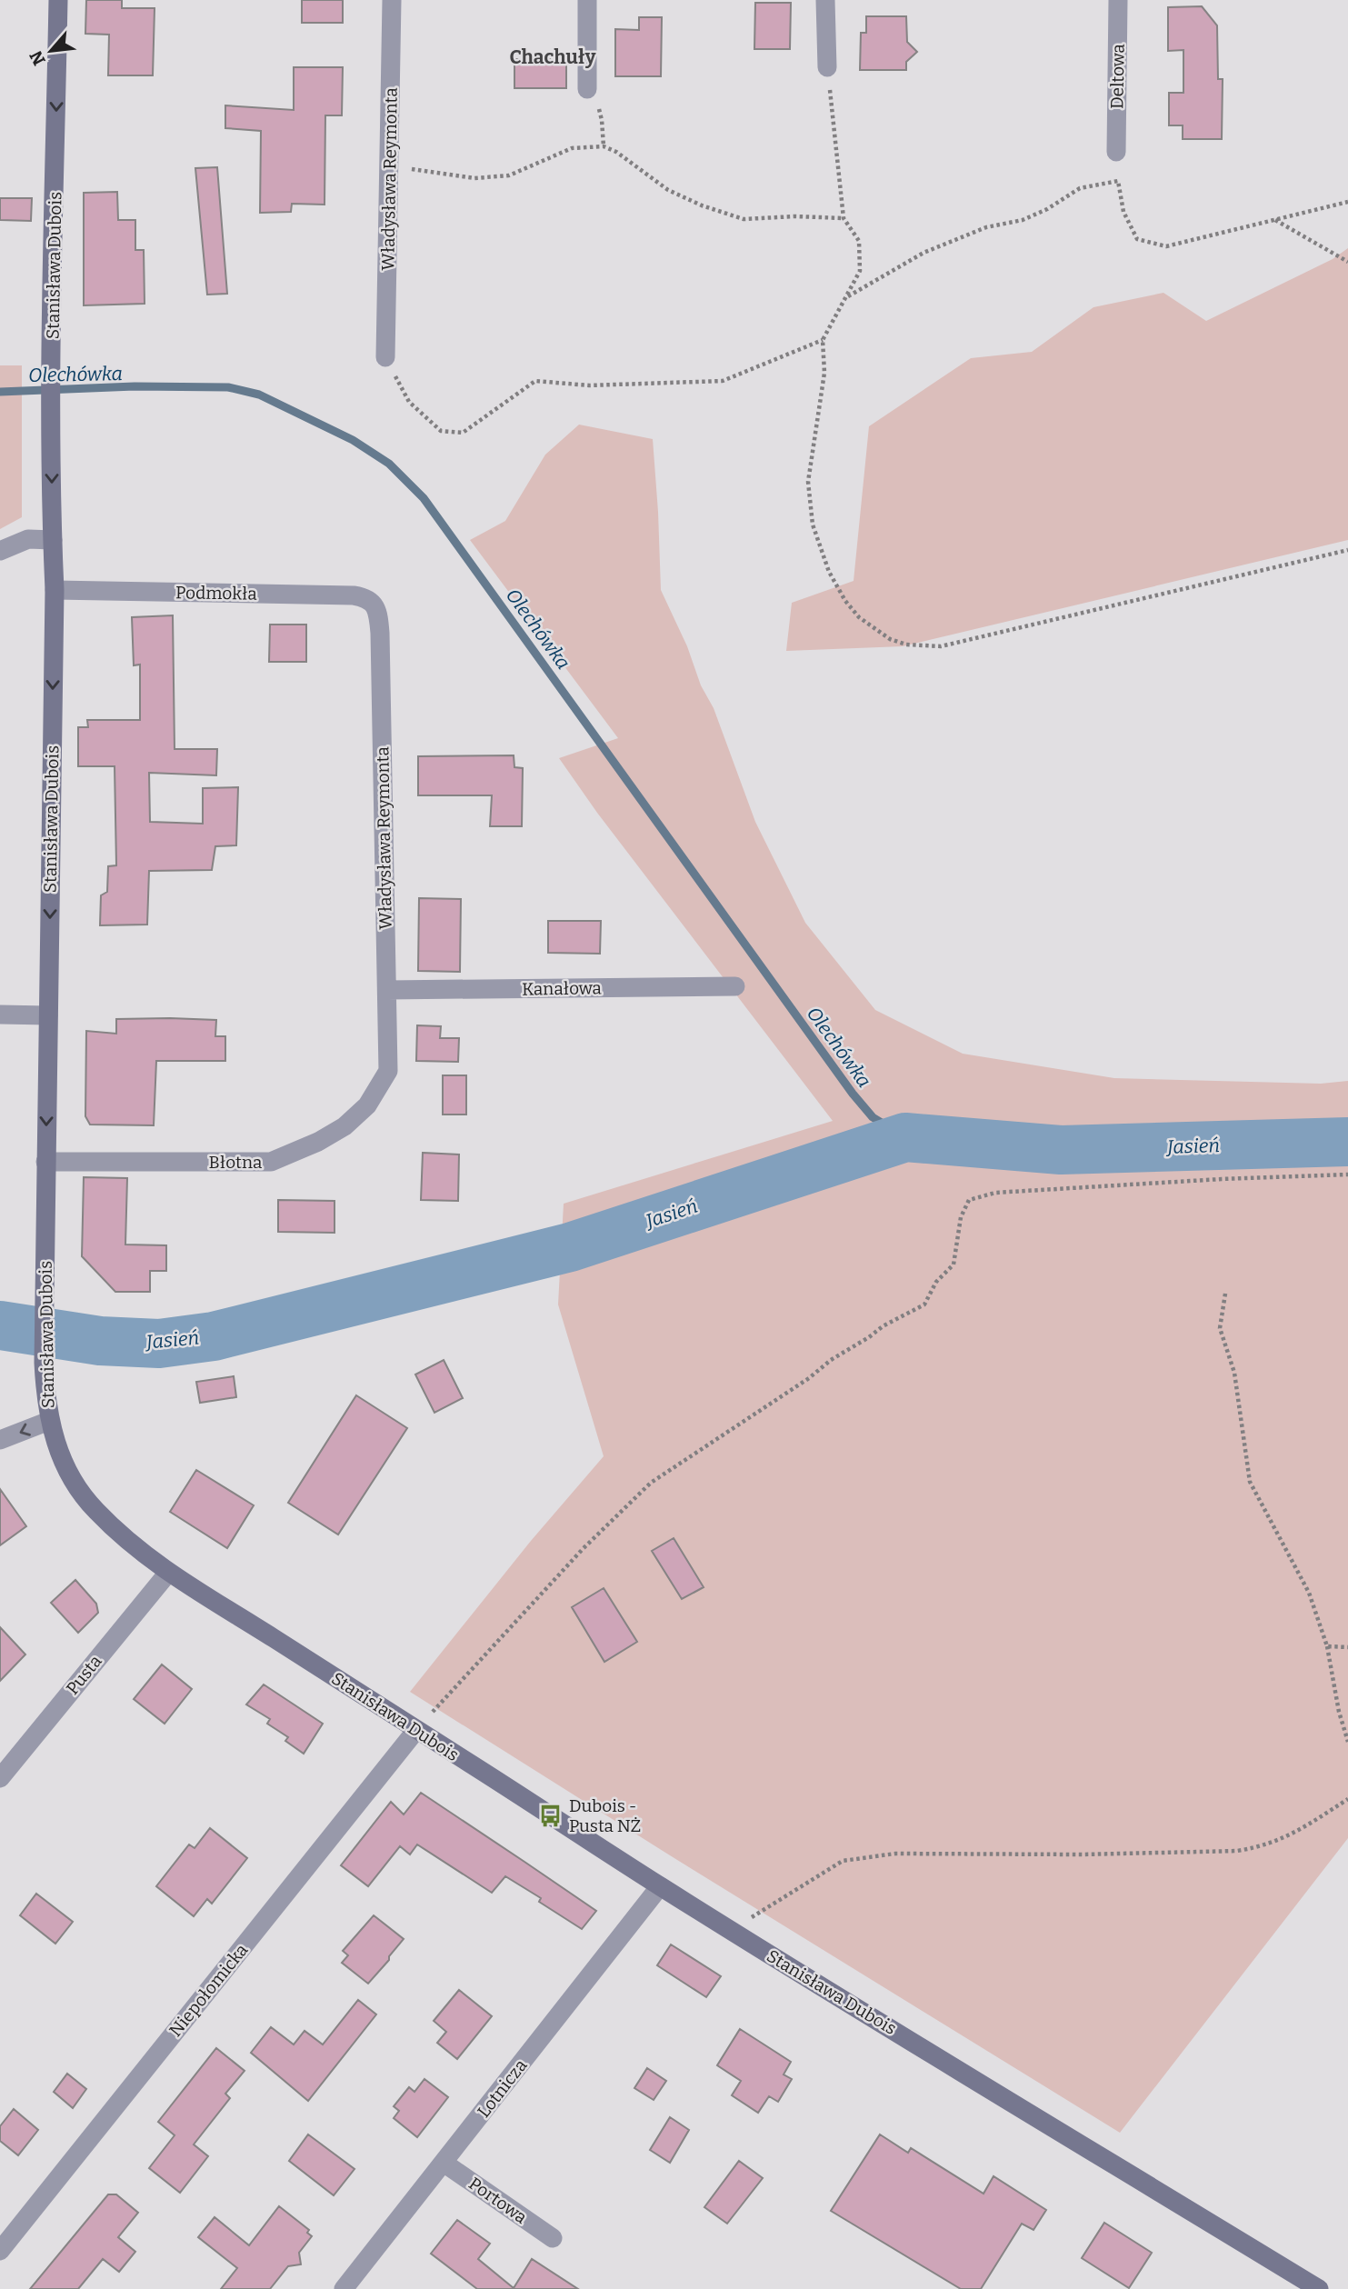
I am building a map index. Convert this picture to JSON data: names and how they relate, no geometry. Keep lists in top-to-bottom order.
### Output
{
  "streets": {
    "street": [
      "Deltowa",
      "Władysława Reymonta",
      "Stanisława Dubois",
      "Podmokła",
      "Kanałowa",
      "Błotna",
      "Pusta",
      "Niepołomicka",
      "Lotnicza",
      "Portowa"
    ]
  },
  "crossings": [
    ["Władysława Reymonta", "Podmokła"],
    ["Władysława Reymonta", "Kanałowa"],
    ["Władysława Reymonta", "Błotna"],
    ["Stanisława Dubois", "Podmokła"],
    ["Stanisława Dubois", "Błotna"],
    ["Stanisława Dubois", "Pusta"],
    ["Stanisława Dubois", "Niepołomicka"],
    ["Stanisława Dubois", "Lotnicza"],
    ["Lotnicza", "Portowa"]
  ],
  "one_way": ["Stanisława Dubois"],
  "districts": ["Chachuły"],
  "water": ["Olechówka", "Jasień"],
  "places": {
    "bus stop": ["Dubois - Pusta NŻ"]
  },
  "north": "bottom left"
}
